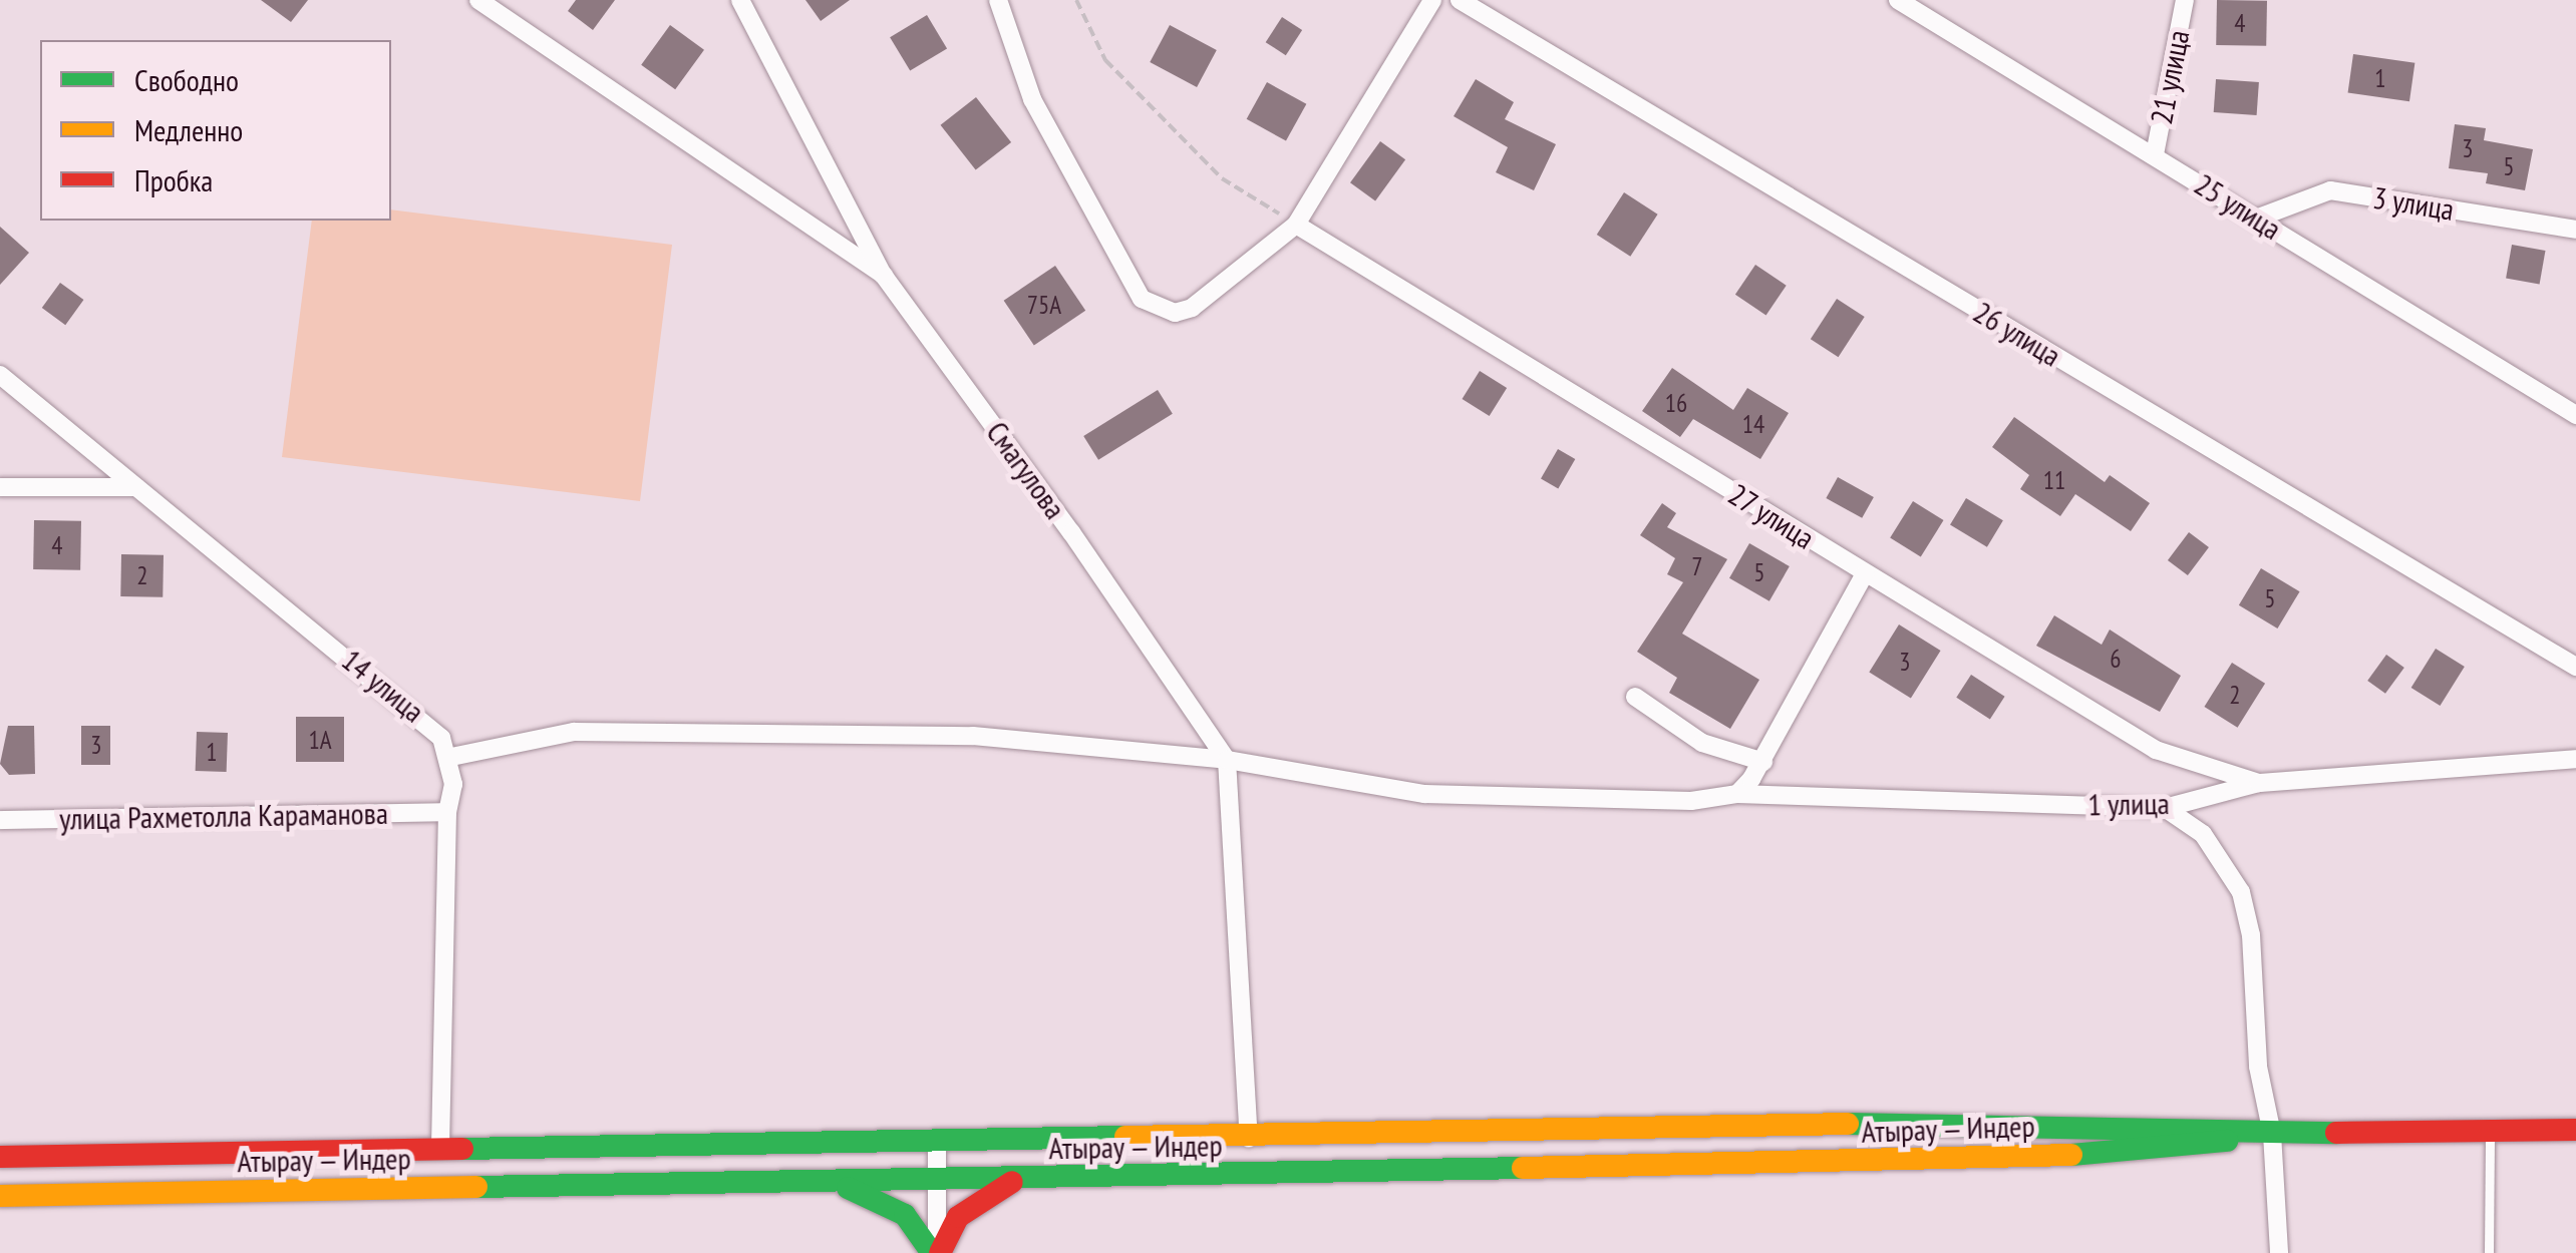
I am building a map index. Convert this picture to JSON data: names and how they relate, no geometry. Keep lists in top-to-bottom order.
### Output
{
  "streets": {
    "main road": ["Атырау — Индер"],
    "street": [
      "21 улица",
      "3 улица",
      "25 улица",
      "26 улица",
      "Смагулова",
      "27 улица",
      "14 улица",
      "1 улица",
      "улица Рахметолла Караманова"
    ]
  },
  "crossings": [
    ["21 улица", "25 улица"],
    ["3 улица", "25 улица"],
    ["Смагулова", "1 улица"],
    ["27 улица", "1 улица"],
    ["14 улица", "1 улица"]
  ],
  "house_numbers": [
    "4",
    "1",
    "3",
    "5",
    "75А",
    "16",
    "14",
    "11",
    "4",
    "7",
    "5",
    "2",
    "5",
    "6",
    "3",
    "2",
    "1А",
    "3",
    "1"
  ],
  "legend": ["Свободно", "Медленно", "Пробка"]
}
